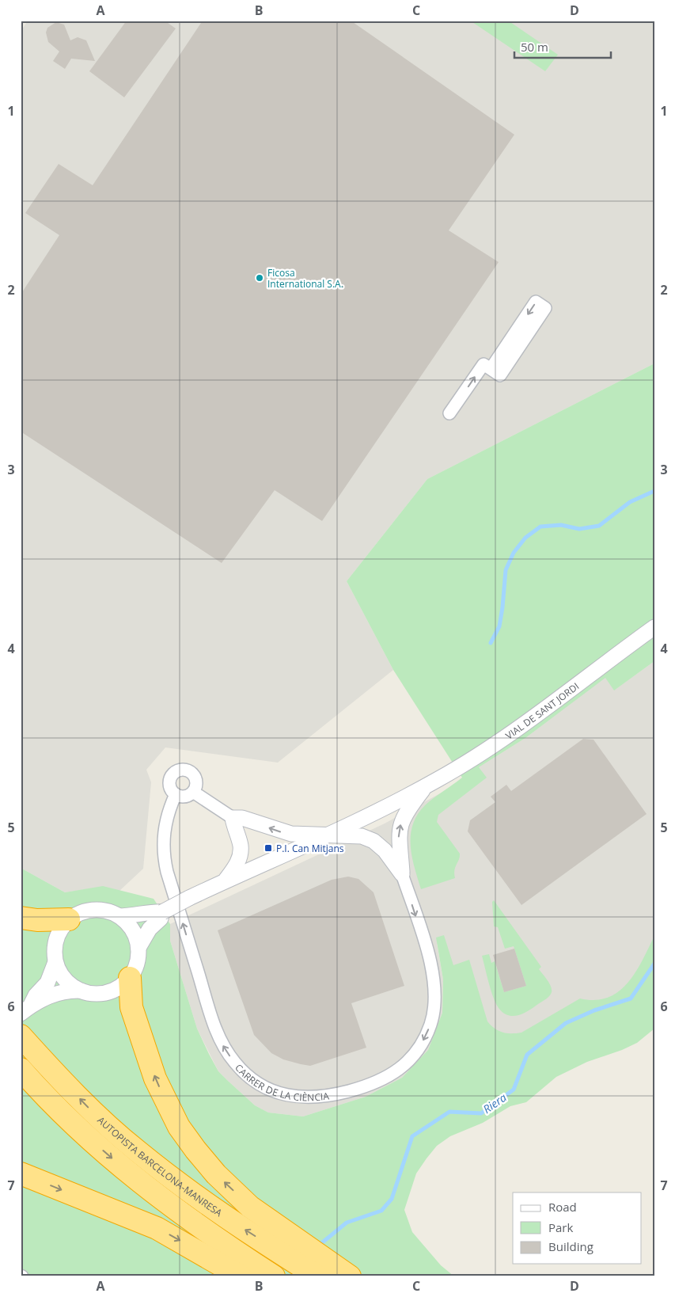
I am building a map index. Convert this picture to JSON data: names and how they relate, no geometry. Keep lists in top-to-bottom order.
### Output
{
  "streets": {
    "highway": ["AUTOPISTA BARCELONA-MANRESA"],
    "street": ["VIAL DE SANT JORDI", "CARRER DE LA CIÈNCIA"]
  },
  "water": ["Riera"],
  "places": {
    "other": ["Ficosa International S.A."],
    "transit": ["P.I. Can Mitjans"]
  },
  "legend": ["Road", "Park", "Building"],
  "scale_bar": "50 m",
  "grid": {
    "columns": [
      "A",
      "B",
      "C",
      "D"
    ],
    "rows": [
      "1",
      "2",
      "3",
      "4",
      "5",
      "6",
      "7"
    ]
  }
}
